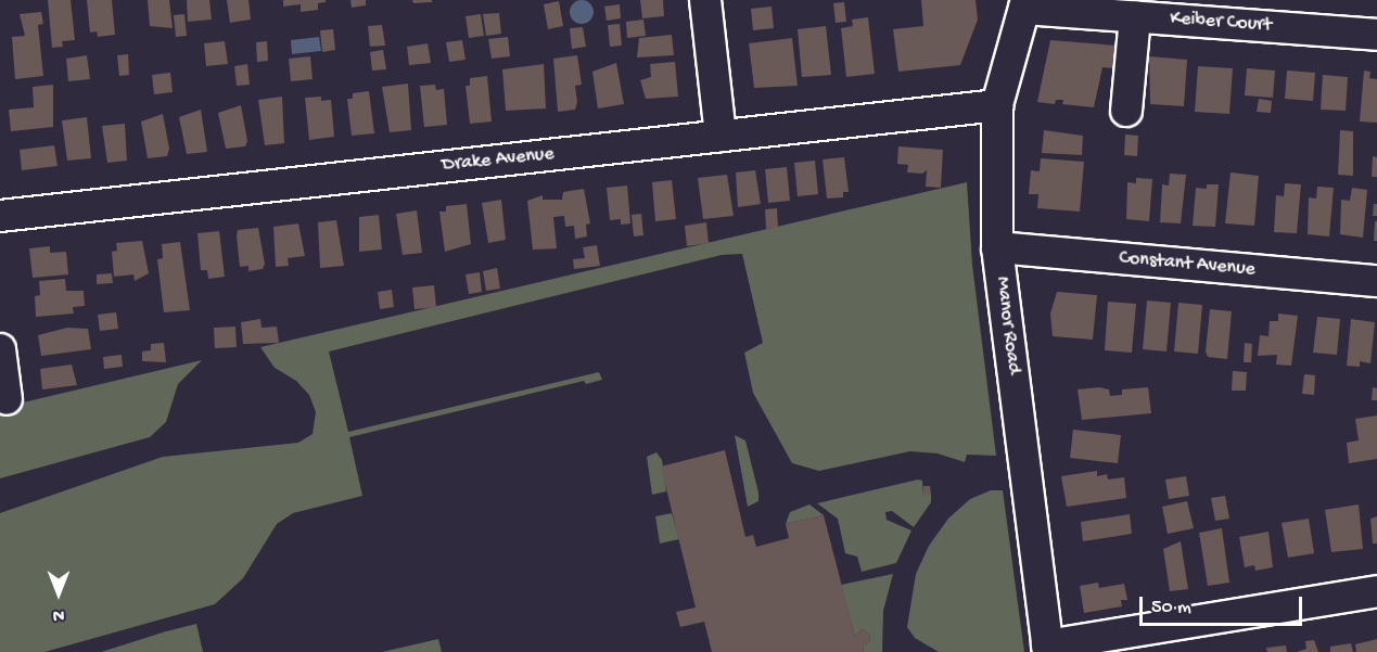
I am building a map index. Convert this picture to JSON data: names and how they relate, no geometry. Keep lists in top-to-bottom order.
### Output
{
  "streets": {
    "street": [
      "Keiber Court",
      "Drake Avenue",
      "Constant Avenue",
      "Manor Road"
    ]
  },
  "crossings": [
    ["Keiber Court", "Manor Road"],
    ["Drake Avenue", "Manor Road"],
    ["Constant Avenue", "Manor Road"]
  ],
  "scale_bar": "50 m",
  "north": "bottom"
}
